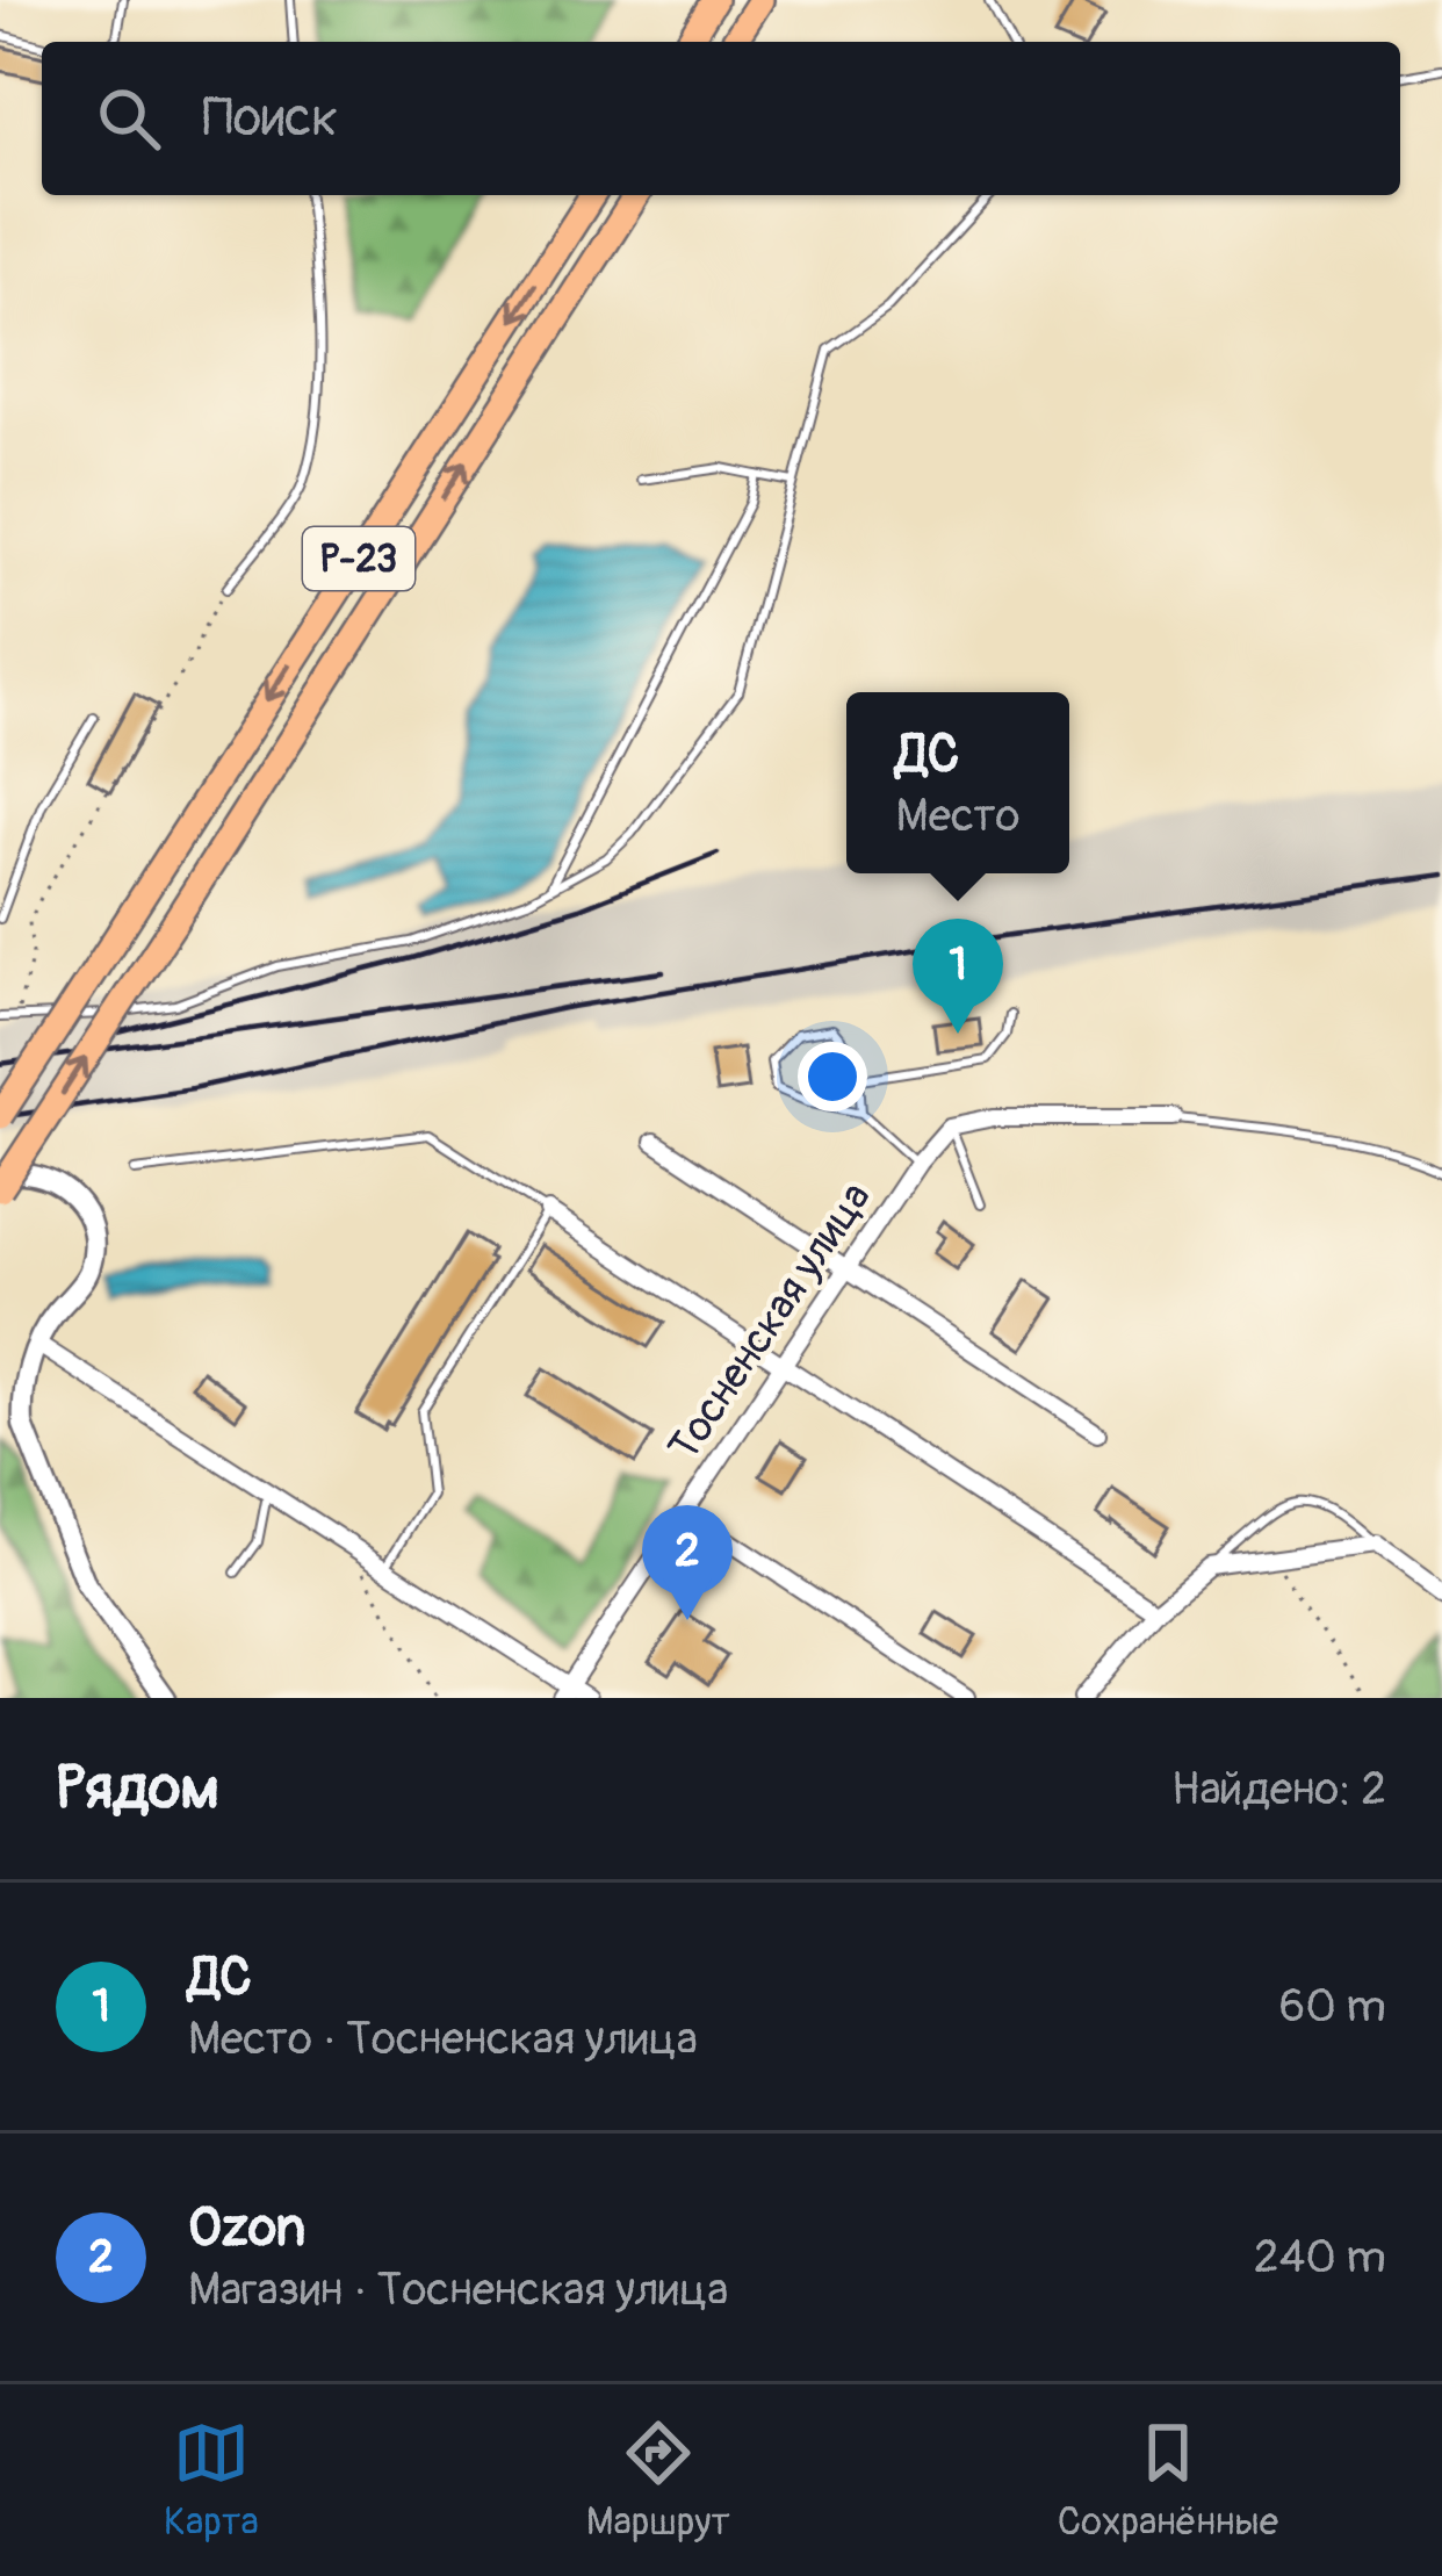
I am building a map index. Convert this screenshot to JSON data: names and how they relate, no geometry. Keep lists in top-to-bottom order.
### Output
{
  "streets": {
    "highway": ["Р-23"],
    "street": ["Тосненская улица"]
  },
  "page": {
    "search": "Поиск",
    "popup": ["ДС", "Место"],
    "pins": ["1", "2"],
    "heading": ["Рядом", "Найдено: 2"],
    "list": [
      {
        "mark": "1",
        "name": "ДС",
        "note": "Место · Тосненская улица",
        "value": "60 m"
      },
      {
        "mark": "2",
        "name": "Ozon",
        "note": "Магазин · Тосненская улица",
        "value": "240 m"
      }
    ],
    "nav": ["Карта", "Маршрут", "Сохранённые"]
  }
}
